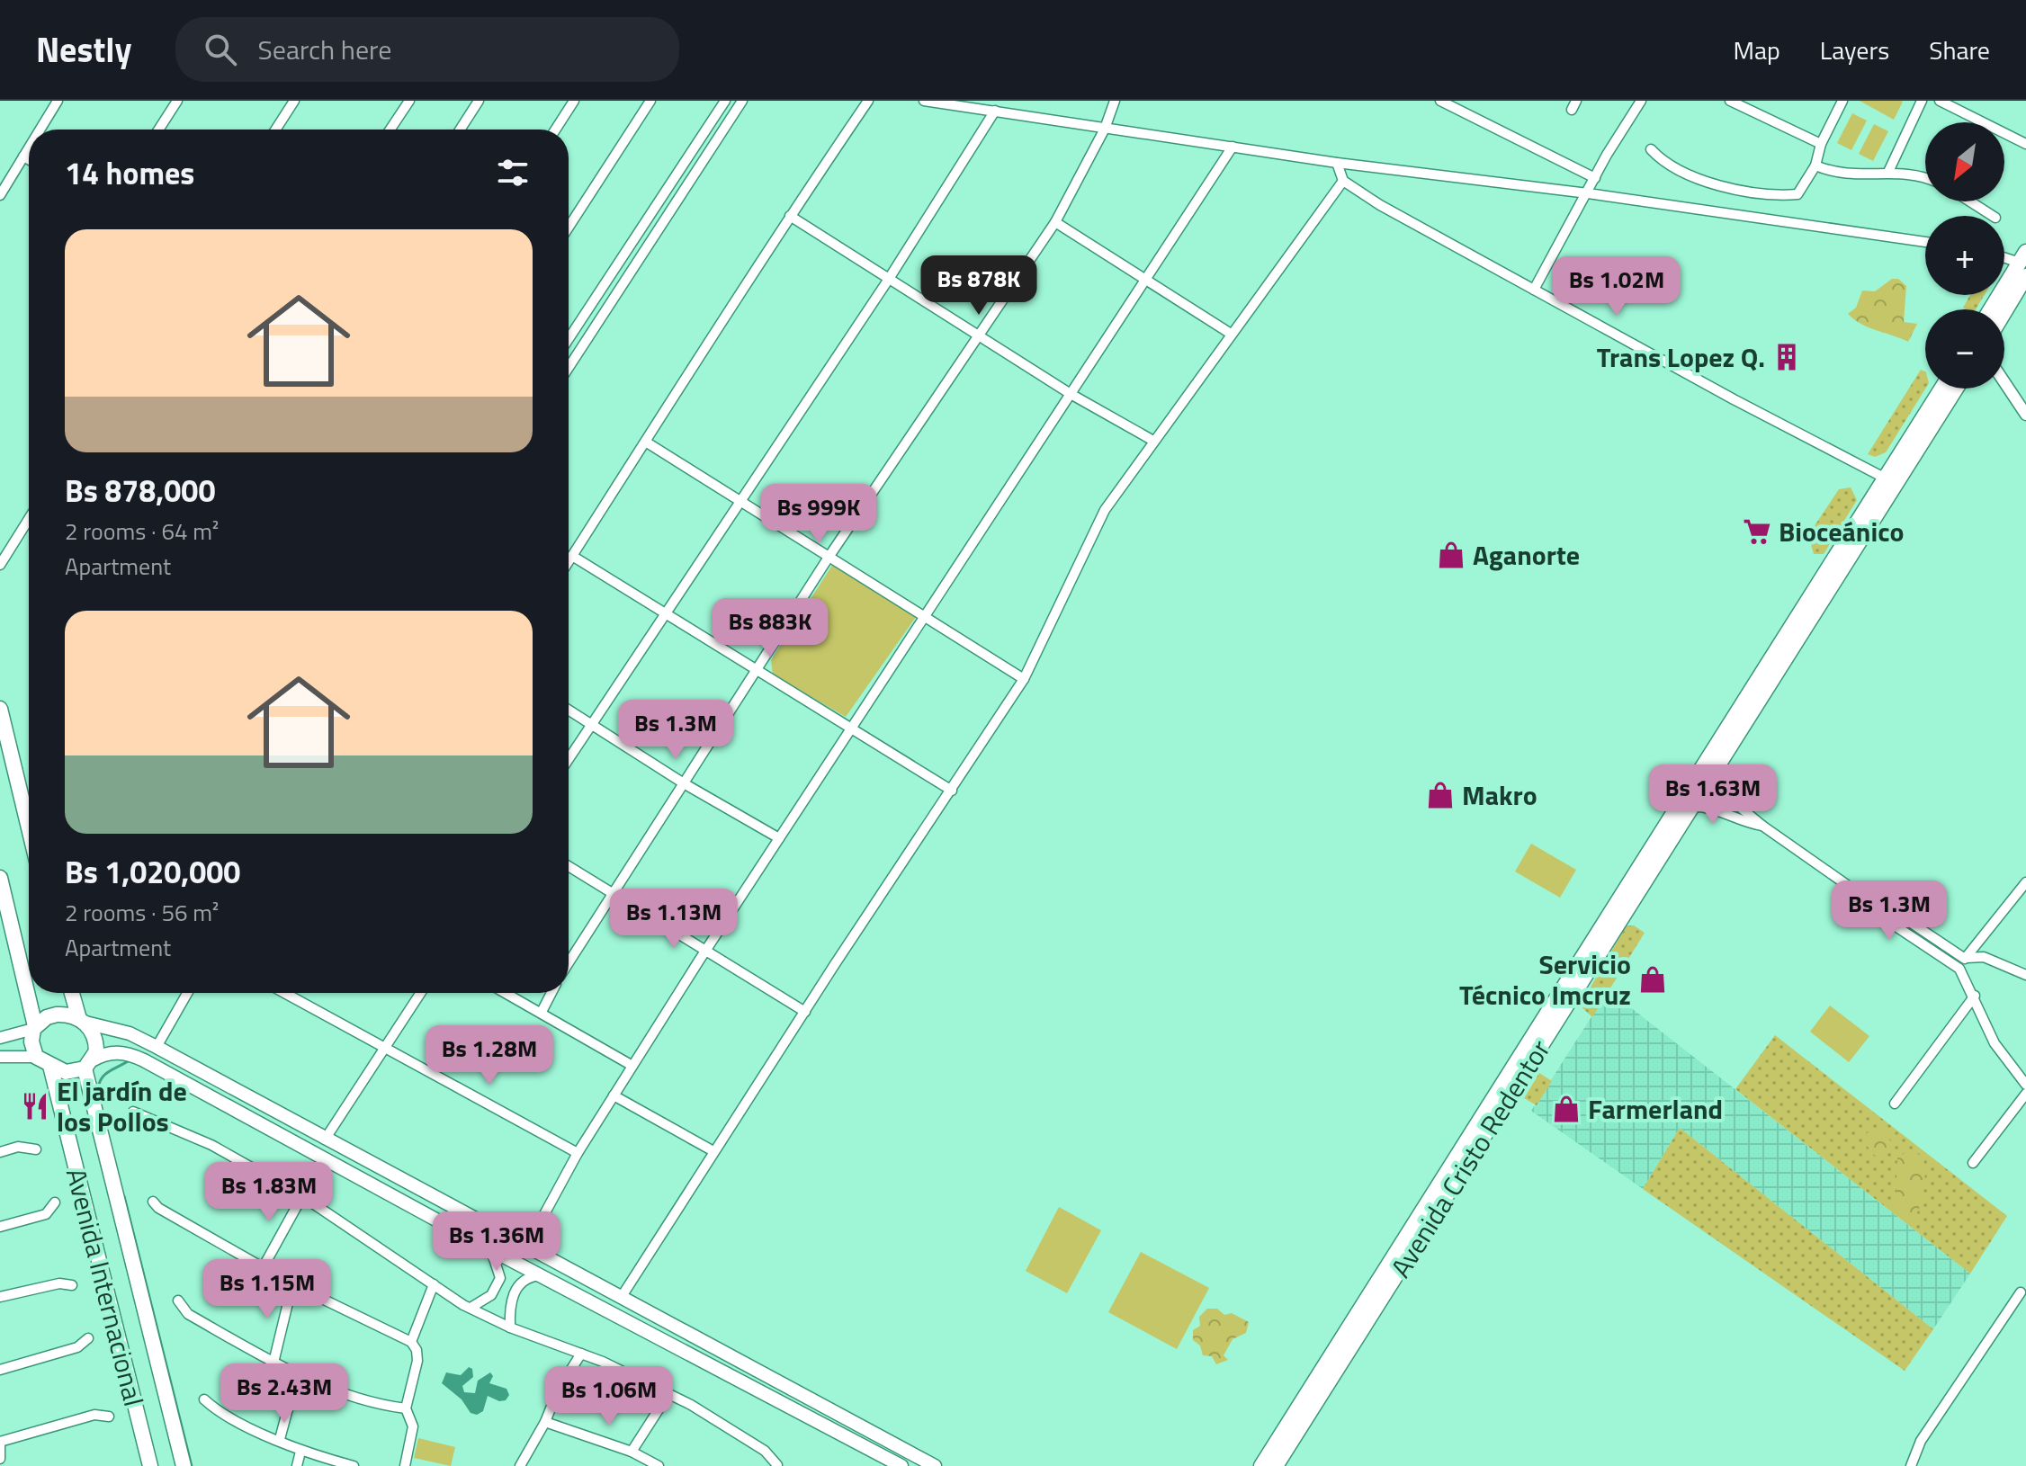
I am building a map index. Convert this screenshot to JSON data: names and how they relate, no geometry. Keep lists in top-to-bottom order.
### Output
{
  "streets": {
    "main road": ["Avenida Cristo Redentor", "Avenida Internacional"]
  },
  "places": {
    "building": ["Trans Lopez Q."],
    "supermarket": ["Bioceánico"],
    "shop": [
      "Aganorte",
      "Makro",
      "Servicio Técnico Imcruz",
      "Farmerland"
    ],
    "restaurant": ["El jardín de los Pollos"]
  },
  "north": "bottom left",
  "page": {
    "header": "Nestly",
    "search": "Search here",
    "nav": ["Map", "Layers", "Share"],
    "map_buttons": ["+", "−"],
    "heading": "14 homes",
    "list": [
      {
        "name": "Bs 878,000",
        "note": "2 rooms · 64 m² · Apartment"
      },
      {
        "name": "Bs 1,020,000",
        "note": "2 rooms · 56 m² · Apartment"
      }
    ],
    "price": [
      "Bs 878K",
      "Bs 1.02M",
      "Bs 999K",
      "Bs 883K",
      "Bs 1.3M",
      "Bs 1.63M",
      "Bs 1.3M",
      "Bs 1.13M",
      "Bs 1.28M",
      "Bs 1.83M",
      "Bs 1.36M",
      "Bs 1.15M",
      "Bs 2.43M",
      "Bs 1.06M"
    ]
  }
}
